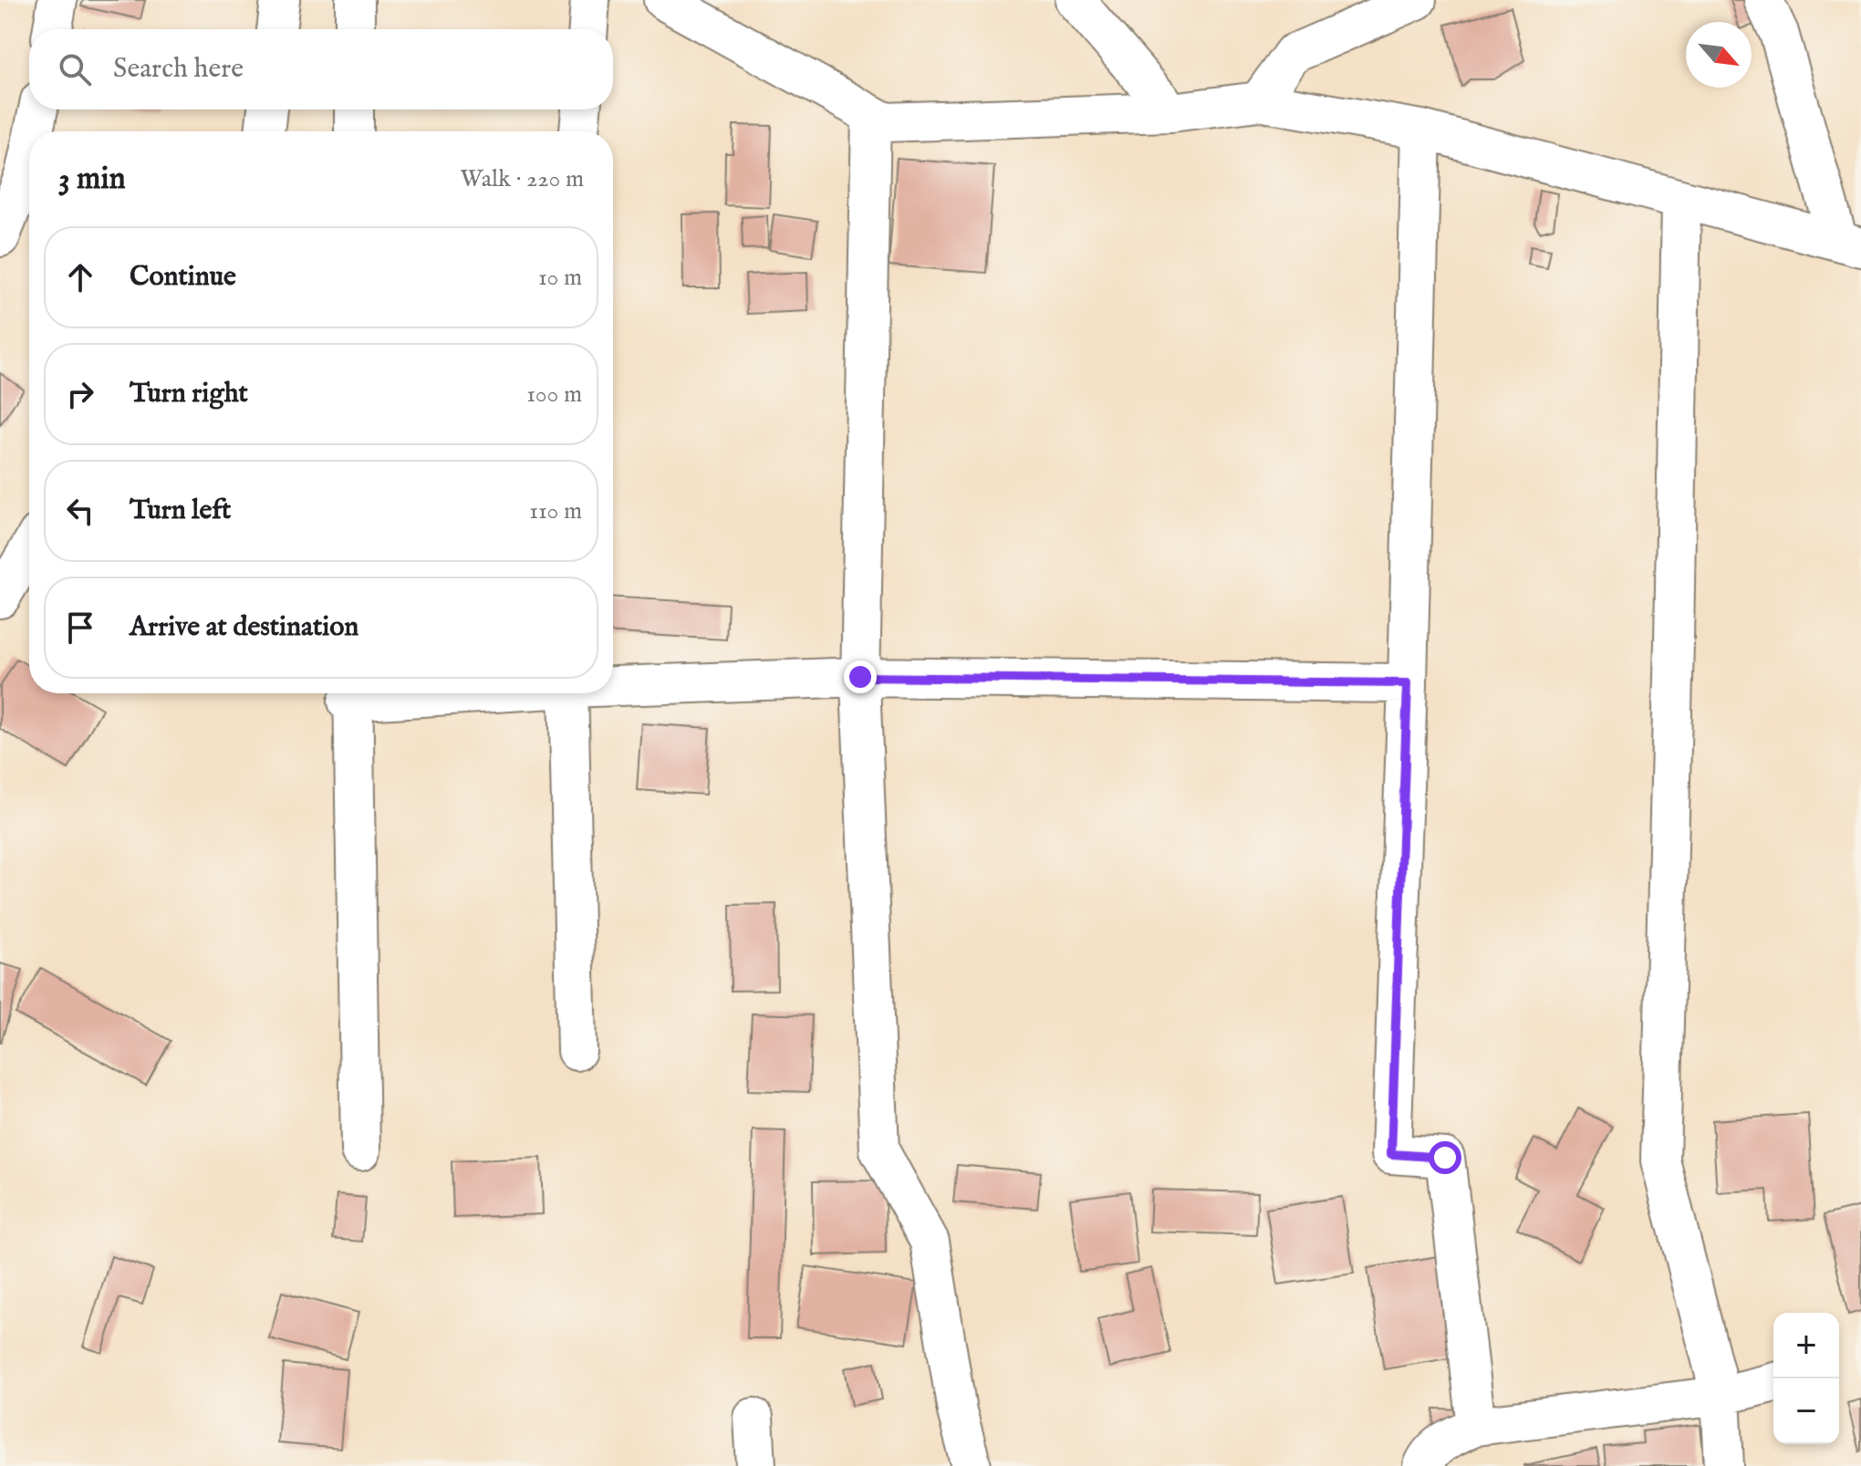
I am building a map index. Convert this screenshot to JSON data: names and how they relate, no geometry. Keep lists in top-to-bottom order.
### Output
{
  "north": "bottom right",
  "page": {
    "search": "Search here",
    "heading": ["3 min", "Walk · 220 m"],
    "list": [
      ["Continue", "10 m"],
      ["Turn right", "100 m"],
      ["Turn left", "110 m"],
      "Arrive at destination"
    ],
    "map_buttons": ["+", "−"]
  }
}
